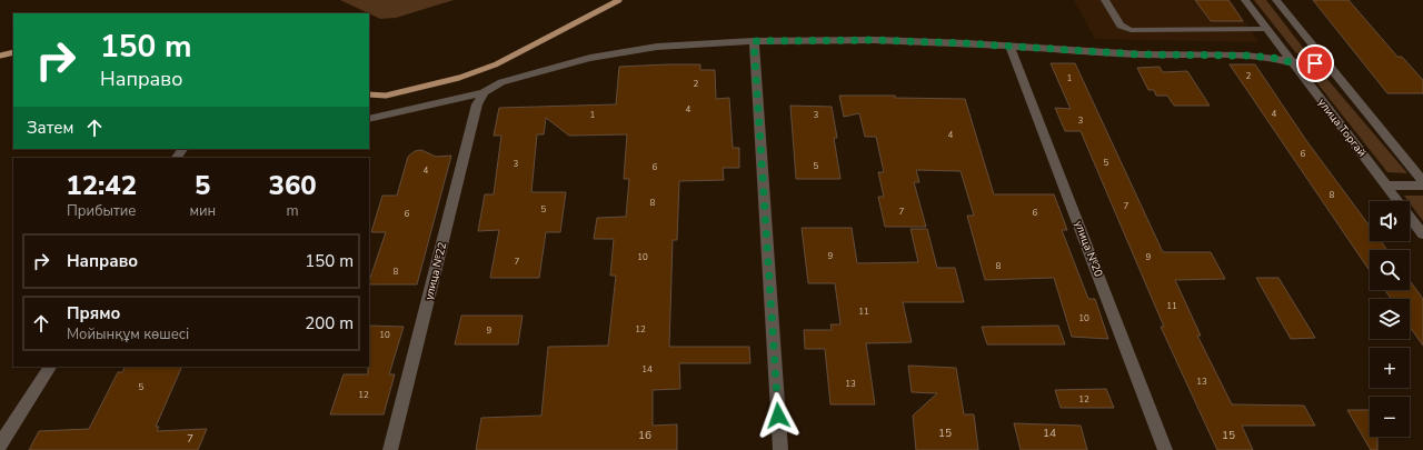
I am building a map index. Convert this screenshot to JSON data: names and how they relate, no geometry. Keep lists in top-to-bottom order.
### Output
{
  "streets": {
    "street": ["улица Торгай", "улица №20", "улица №22"]
  },
  "house_numbers": [
    "2",
    "1",
    "2",
    "4",
    "4",
    "1",
    "3",
    "3",
    "4",
    "6",
    "5",
    "3",
    "5",
    "6",
    "4",
    "8",
    "8",
    "7",
    "5",
    "7",
    "6",
    "6",
    "9",
    "10",
    "9",
    "7",
    "8",
    "8",
    "11",
    "11",
    "10",
    "12",
    "9",
    "10",
    "14",
    "13",
    "13",
    "5",
    "12",
    "12",
    "15",
    "14",
    "16",
    "15",
    "7"
  ],
  "page": {
    "turn": ["150 m", "Направо"],
    "then": "Затем",
    "eta": [
      "12:42",
      "Прибытие",
      "5",
      "мин",
      "360",
      "m"
    ],
    "map_buttons": ["+", "−"],
    "list": [
      {
        "name": "Направо",
        "value": "150 m"
      },
      {
        "name": "Прямо",
        "note": "Мойынқұм көшесі",
        "value": "200 m"
      }
    ]
  }
}
